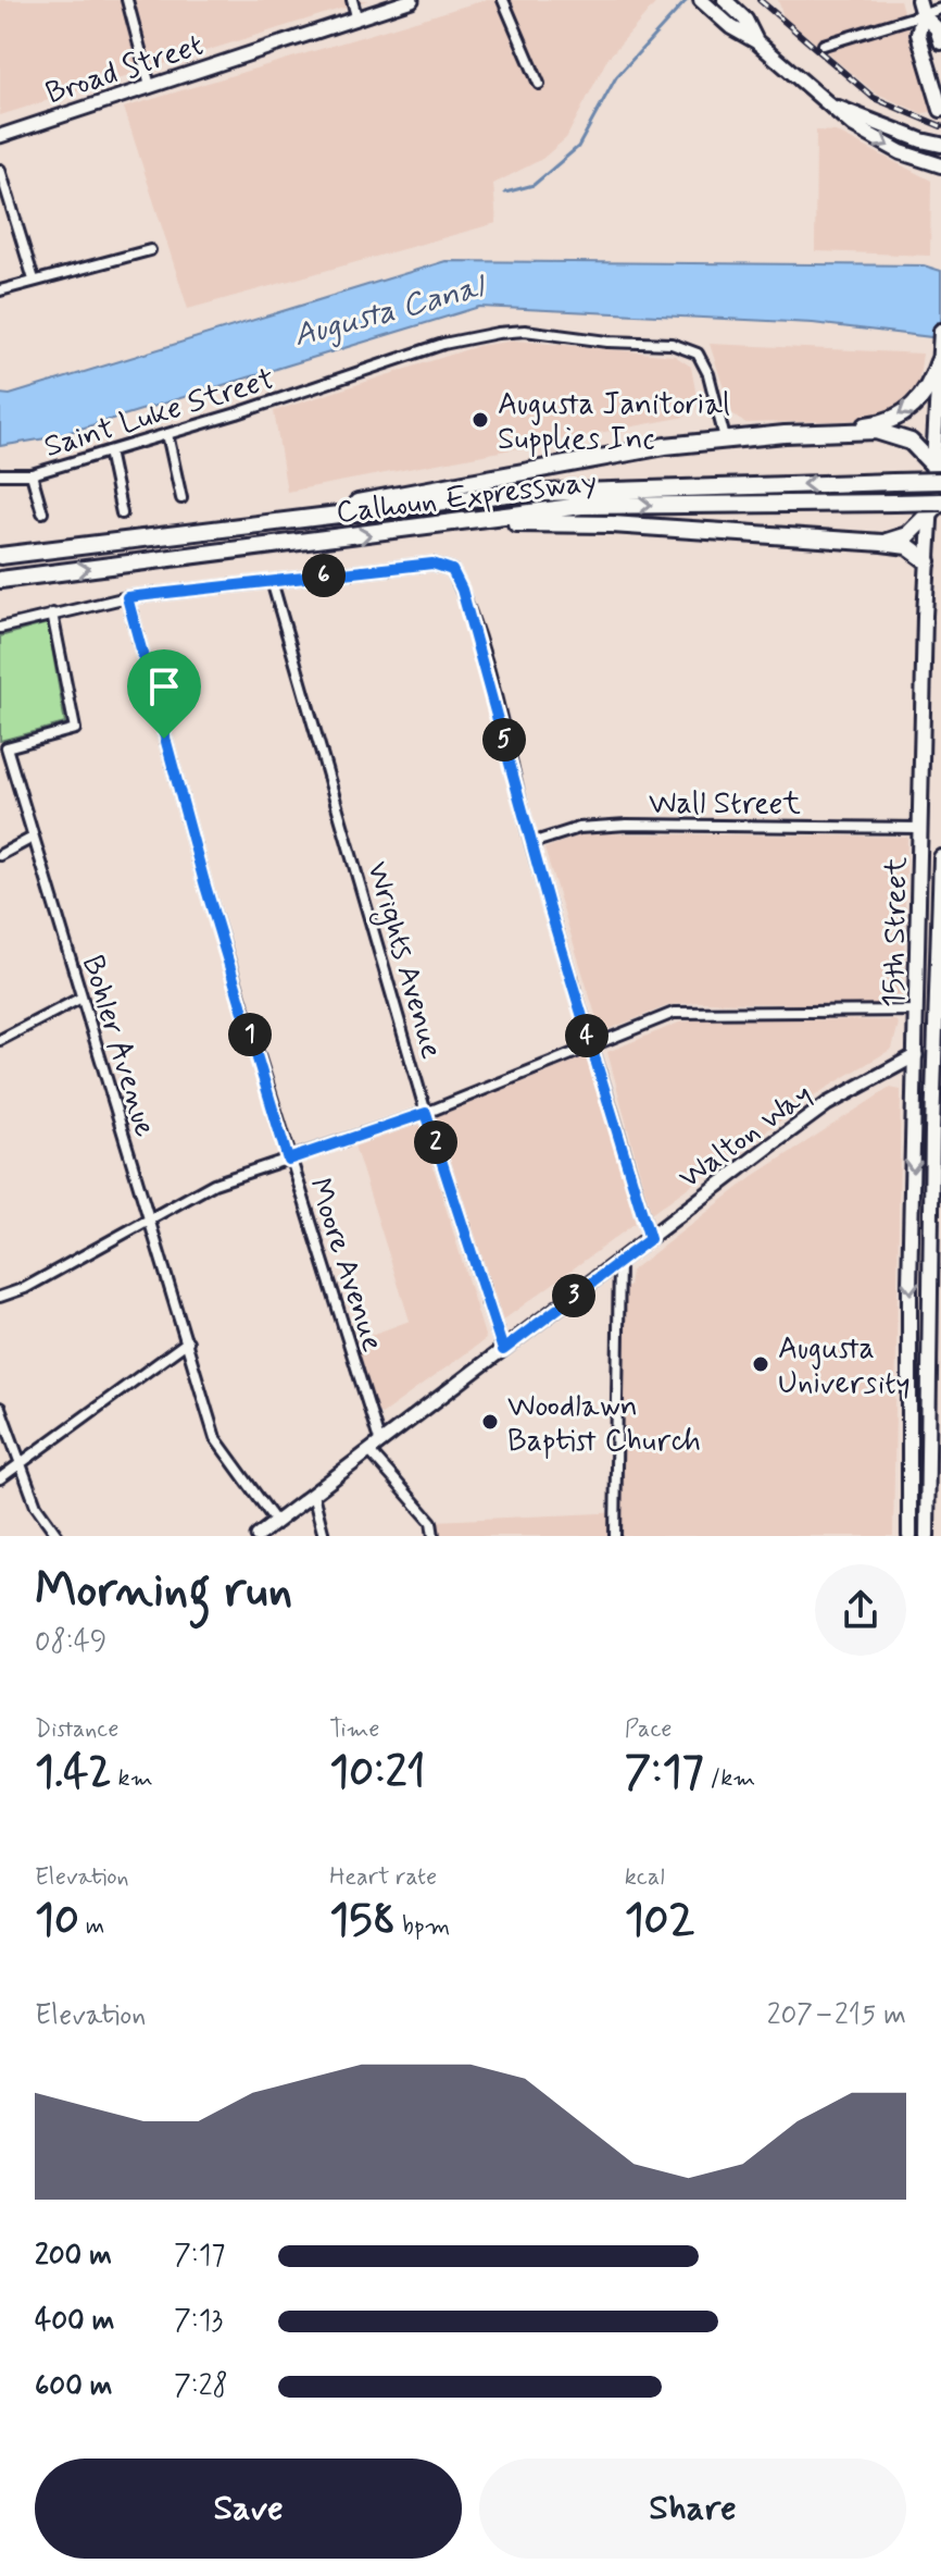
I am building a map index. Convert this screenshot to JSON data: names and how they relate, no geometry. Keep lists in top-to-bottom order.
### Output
{
  "streets": {
    "highway": ["Calhoun Expressway"],
    "main road": ["Broad Street", "15th Street", "Walton Way"],
    "street": [
      "Saint Luke Street",
      "Wall Street",
      "Wrights Avenue",
      "Bohler Avenue",
      "Moore Avenue"
    ]
  },
  "crossings": [
    ["Calhoun Expressway", "15th Street"],
    ["Wall Street", "15th Street"],
    ["15th Street", "Walton Way"],
    ["Wrights Avenue", "Walton Way"],
    ["Bohler Avenue", "Walton Way"],
    ["Walton Way", "Moore Avenue"]
  ],
  "water": ["Augusta Canal"],
  "places": ["Augusta Janitorial Supplies Inc", "Augusta University", "Woodlawn Baptist Church"],
  "page": {
    "pins": [
      "6",
      "5",
      "1",
      "4",
      "2",
      "3"
    ],
    "heading": ["Morning run", "08:49"],
    "stats": [
      ["Distance", "1.42 km"],
      ["Time", "10:21"],
      ["Pace", "7:17 /km"],
      ["Elevation", "10 m"],
      ["Heart rate", "158 bpm"],
      ["kcal", "102"]
    ],
    "chart": ["Elevation", "207–215 m"],
    "list": [
      {
        "name": "200 m",
        "note": "7:17"
      },
      {
        "name": "400 m",
        "note": "7:13"
      },
      {
        "name": "600 m",
        "note": "7:28"
      }
    ],
    "buttons": ["Save", "Share"]
  }
}
